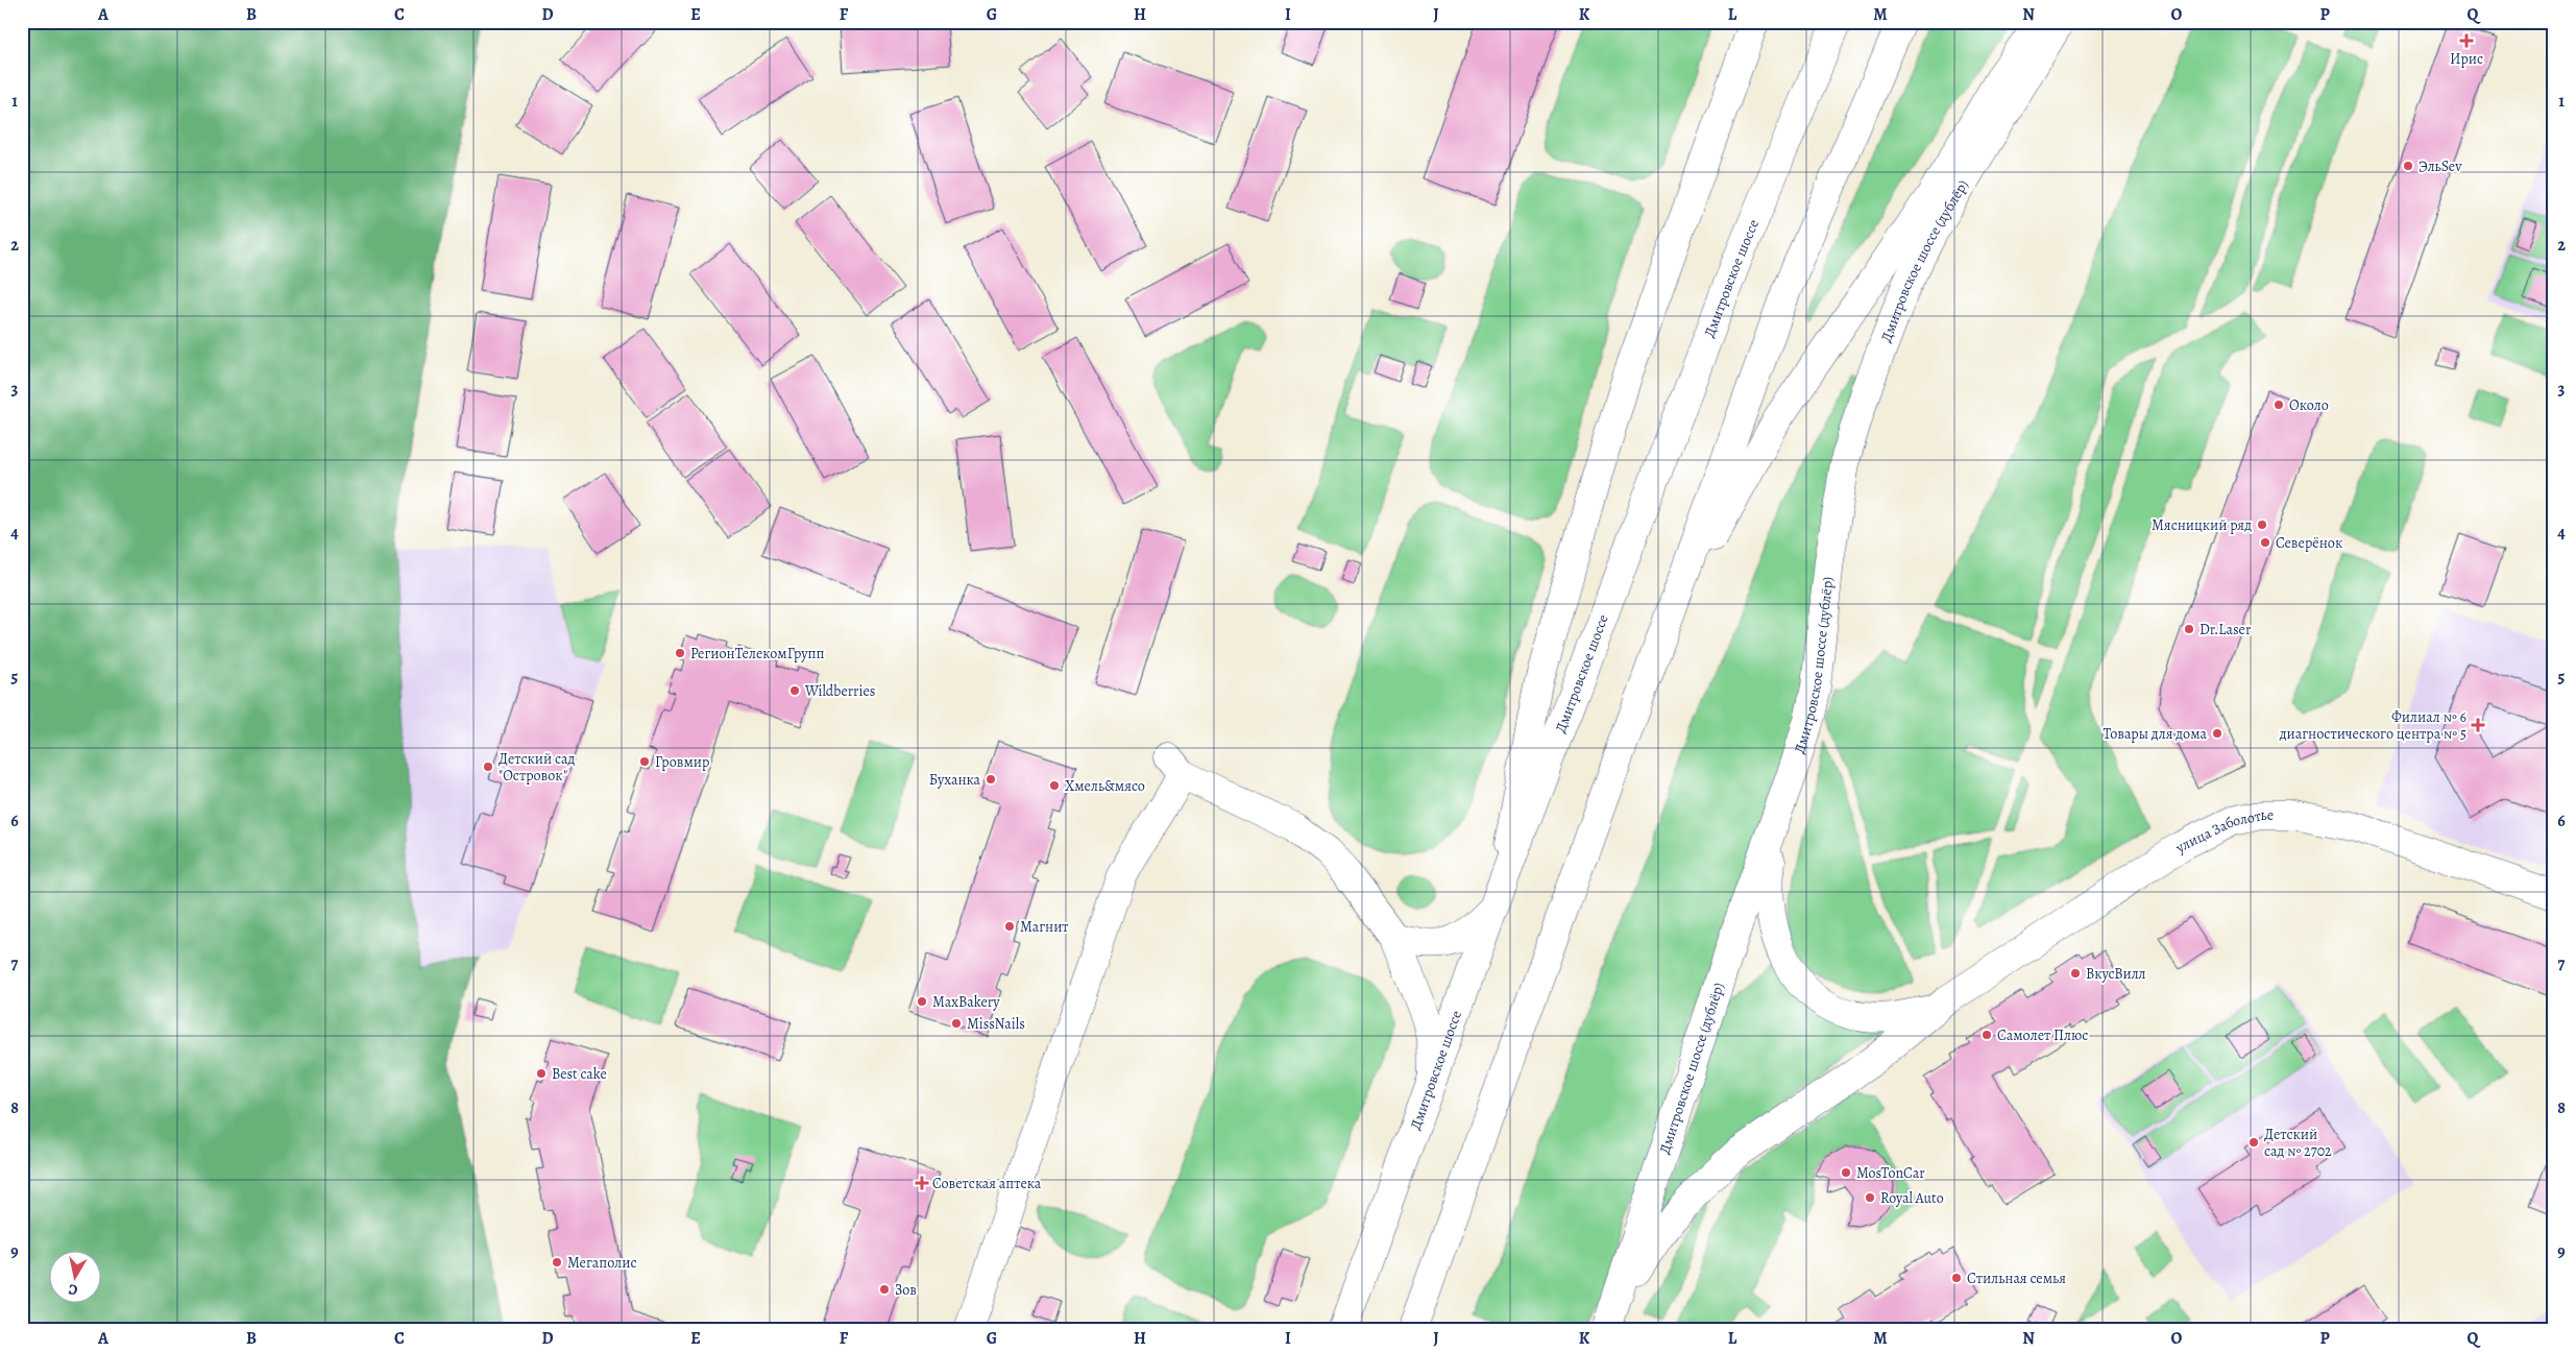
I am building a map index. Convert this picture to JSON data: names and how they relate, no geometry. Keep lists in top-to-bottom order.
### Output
{
  "streets": {
    "main road": ["Дмитровское шоссе (дублёр)", "Дмитровское шоссе", "улица Заболотье"]
  },
  "crossings": [
    ["Дмитровское шоссе (дублёр)", "улица Заболотье"]
  ],
  "places": {
    "health": ["Ирис", "Филиал № 6 диагностического центра № 5", "Советская аптека"],
    "other": [
      "ЭльSev",
      "Около",
      "Мясницкий ряд",
      "Северёнок",
      "Dr.Laser",
      "РегионТелекомГрупп",
      "Wildberries",
      "Товары для дома",
      "Гровмир",
      "Детский сад \"Островок\"",
      "Буханка",
      "Хмель&мясо",
      "Магнит",
      "ВкусВилл",
      "MaxBakery",
      "MissNails",
      "Самолет Плюс",
      "Best cake",
      "Детский сад № 2702",
      "MosTonCar",
      "Royal Auto",
      "Мегаполис",
      "Стильная семья",
      "Зов"
    ]
  },
  "north": "bottom",
  "grid": {
    "columns": [
      "A",
      "B",
      "C",
      "D",
      "E",
      "F",
      "G",
      "H",
      "I",
      "J",
      "K",
      "L",
      "M",
      "N",
      "O",
      "P",
      "Q"
    ],
    "rows": [
      "1",
      "2",
      "3",
      "4",
      "5",
      "6",
      "7",
      "8",
      "9"
    ]
  }
}
